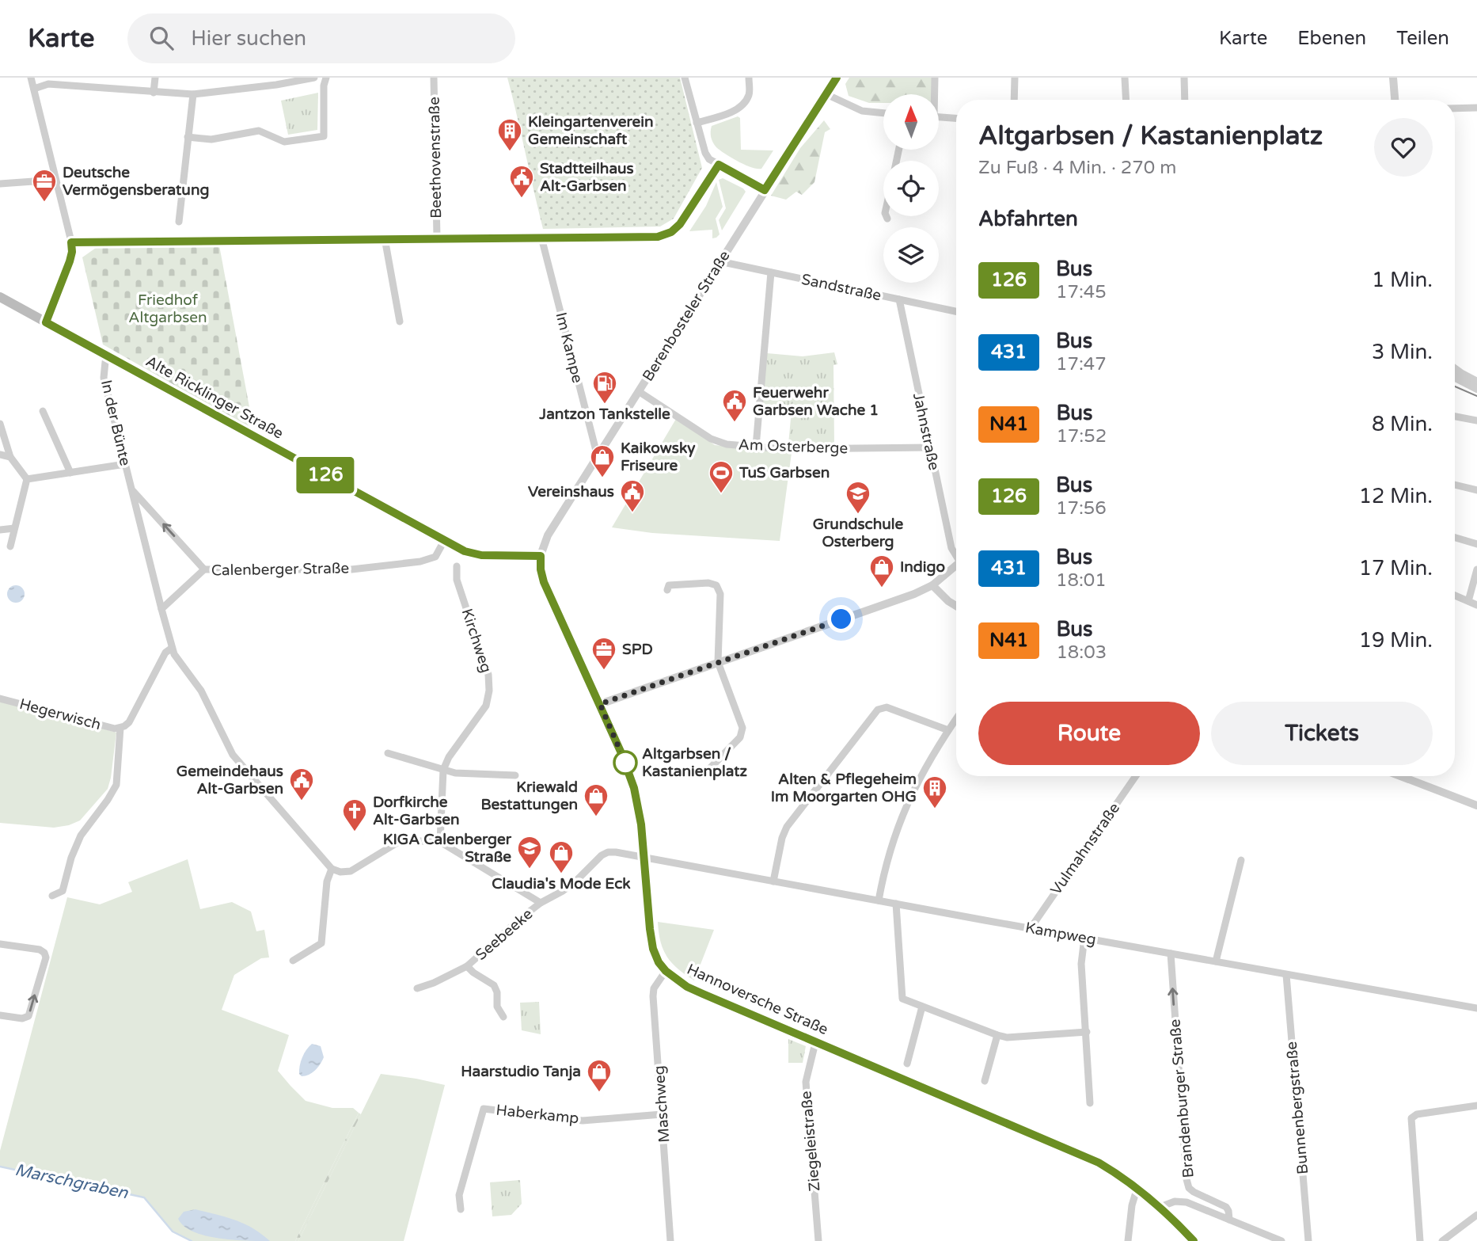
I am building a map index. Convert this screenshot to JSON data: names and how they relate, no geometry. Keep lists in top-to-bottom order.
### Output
{
  "streets": {
    "main road": ["Alte Ricklinger Straße", "Hannoversche Straße"],
    "street": [
      "Beethovenstraße",
      "Sandstraße",
      "Berenbosteler Straße",
      "Im Kampe",
      "In der Bünte",
      "Jahnstraße",
      "Am Osterberge",
      "Calenberger Straße",
      "Kirchweg",
      "Hegerwisch",
      "Vulmahnstraße",
      "Kampweg",
      "Seebeeke",
      "Brandenburger Straße",
      "Maschweg",
      "Bunnenbergstraße",
      "Haberkamp",
      "Ziegeleistraße"
    ]
  },
  "crossings": [
    ["Sandstraße", "Berenbosteler Straße"],
    ["Sandstraße", "Jahnstraße"],
    ["Berenbosteler Straße", "Im Kampe"],
    ["Berenbosteler Straße", "Alte Ricklinger Straße"],
    ["Berenbosteler Straße", "Am Osterberge"],
    ["Berenbosteler Straße", "Hannoversche Straße"],
    ["Alte Ricklinger Straße", "In der Bünte"],
    ["Alte Ricklinger Straße", "Calenberger Straße"],
    ["Alte Ricklinger Straße", "Hannoversche Straße"],
    ["In der Bünte", "Calenberger Straße"],
    ["Jahnstraße", "Am Osterberge"],
    ["Vulmahnstraße", "Kampweg"],
    ["Kampweg", "Hannoversche Straße"],
    ["Kampweg", "Brandenburger Straße"],
    ["Kampweg", "Bunnenbergstraße"],
    ["Hannoversche Straße", "Maschweg"],
    ["Hannoversche Straße", "Ziegeleistraße"],
    ["Maschweg", "Haberkamp"]
  ],
  "one_way": ["Brandenburger Straße"],
  "water": ["Marschgraben"],
  "parks": ["Friedhof Altgarbsen"],
  "places": {
    "building": ["Kleingartenverein Gemeinschaft", "Alten & Pflegeheim Im Moorgarten OHG"],
    "public building": [
      "Stadtteilhaus Alt-Garbsen",
      "Feuerwehr Garbsen Wache 1",
      "Vereinshaus",
      "Gemeindehaus Alt-Garbsen"
    ],
    "office": ["Deutsche Vermögensberatung", "SPD"],
    "fuel station": ["Jantzon Tankstelle"],
    "shop": [
      "Kaikowsky Friseure",
      "Indigo",
      "Kriewald Bestattungen",
      "Claudia's Mode Eck",
      "Haarstudio Tanja"
    ],
    "sports": ["TuS Garbsen"],
    "school or university": ["Grundschule Osterberg", "KIGA Calenberger Straße"],
    "other": ["Altgarbsen / Kastanienplatz"],
    "church": ["Dorfkirche Alt-Garbsen"]
  },
  "lines": ["bus line 126"],
  "north": "top",
  "page": {
    "header": "Karte",
    "search": "Hier suchen",
    "nav": ["Karte", "Ebenen", "Teilen"],
    "on_map": "126",
    "heading": [
      ["Altgarbsen / Kastanienplatz", "Zu Fuß · 4 Min. · 270 m"],
      "Abfahrten"
    ],
    "list": [
      {
        "mark": "126",
        "name": "Bus",
        "note": "17:45",
        "value": "1 Min."
      },
      {
        "mark": "431",
        "name": "Bus",
        "note": "17:47",
        "value": "3 Min."
      },
      {
        "mark": "N41",
        "name": "Bus",
        "note": "17:52",
        "value": "8 Min."
      },
      {
        "mark": "126",
        "name": "Bus",
        "note": "17:56",
        "value": "12 Min."
      },
      {
        "mark": "431",
        "name": "Bus",
        "note": "18:01",
        "value": "17 Min."
      },
      {
        "mark": "N41",
        "name": "Bus",
        "note": "18:03",
        "value": "19 Min."
      }
    ],
    "buttons": ["Route", "Tickets"]
  }
}
